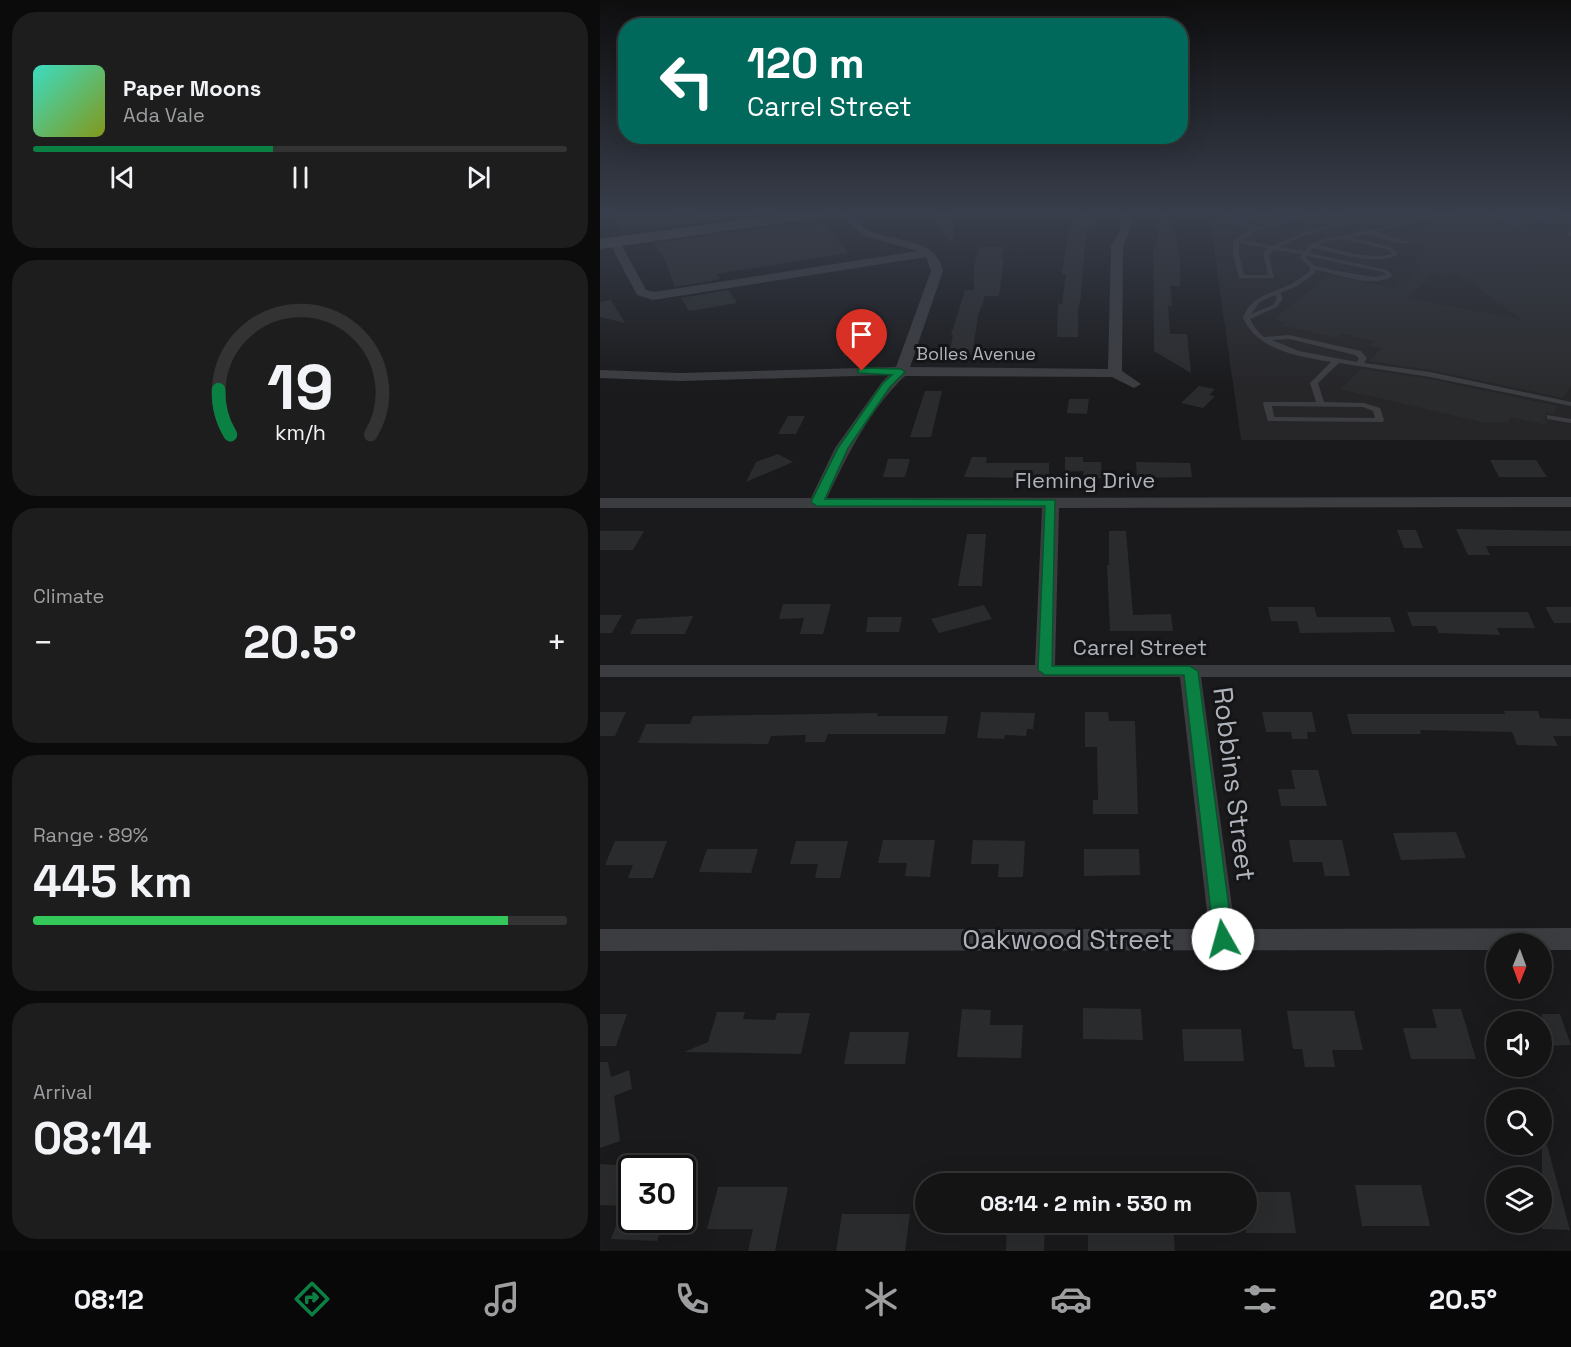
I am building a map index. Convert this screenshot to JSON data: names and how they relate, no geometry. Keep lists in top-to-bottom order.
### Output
{
  "streets": {
    "street": [
      "Bolles Avenue",
      "Fleming Drive",
      "Carrel Street",
      "Robbins Street",
      "Oakwood Street"
    ]
  },
  "crossings": [
    ["Carrel Street", "Robbins Street"],
    ["Robbins Street", "Oakwood Street"]
  ],
  "north": "bottom",
  "page": {
    "turn": ["120 m", "Carrel Street"],
    "song": ["Paper Moons", "Ada Vale"],
    "tile": [
      "Climate",
      ["Range · 89%", "445 km"],
      ["Arrival", "08:14"]
    ],
    "heat": ["−", "20.5°", "+"],
    "limit": "30",
    "trip": "08:14 · 2 min · 530 m",
    "tabs": ["08:12", "20.5°"],
    "gauge": ["19", "km/h"]
  }
}
